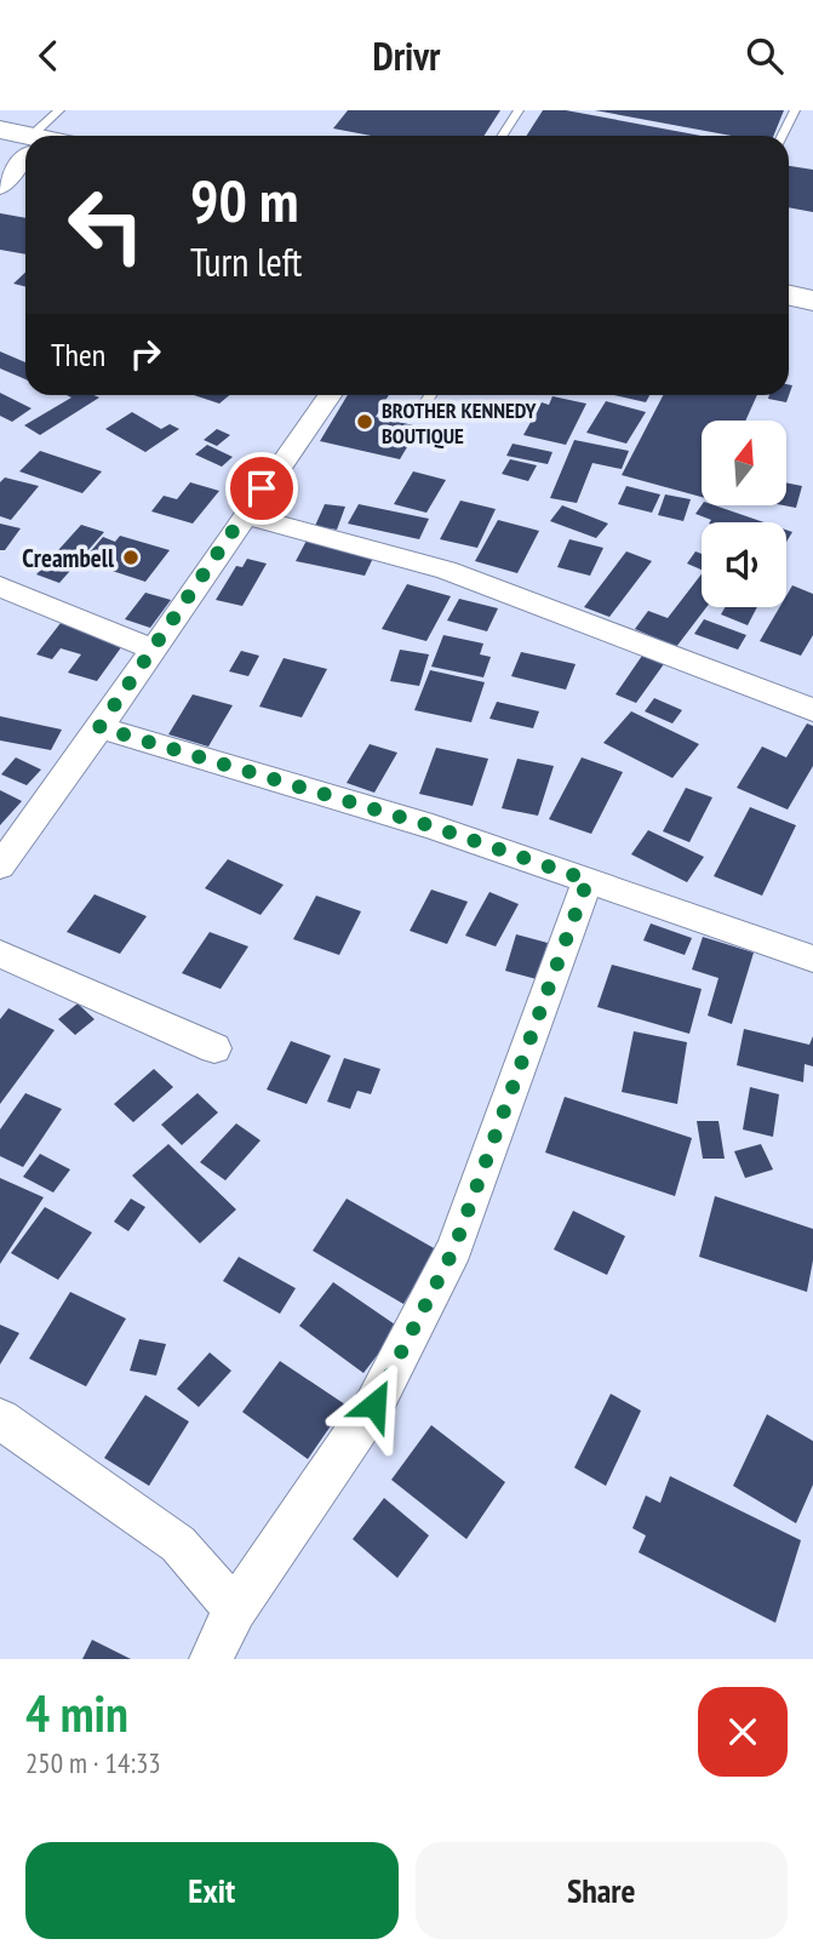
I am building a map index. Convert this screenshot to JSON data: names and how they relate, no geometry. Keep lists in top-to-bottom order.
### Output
{
  "places": ["BROTHER KENNEDY BOUTIQUE", "Creambell"],
  "north": "top",
  "page": {
    "header": "Drivr",
    "turn": ["90 m", "Turn left"],
    "then": "Then",
    "heading": ["4 min", "250 m · 14:33"],
    "buttons": ["Exit", "Share"]
  }
}
